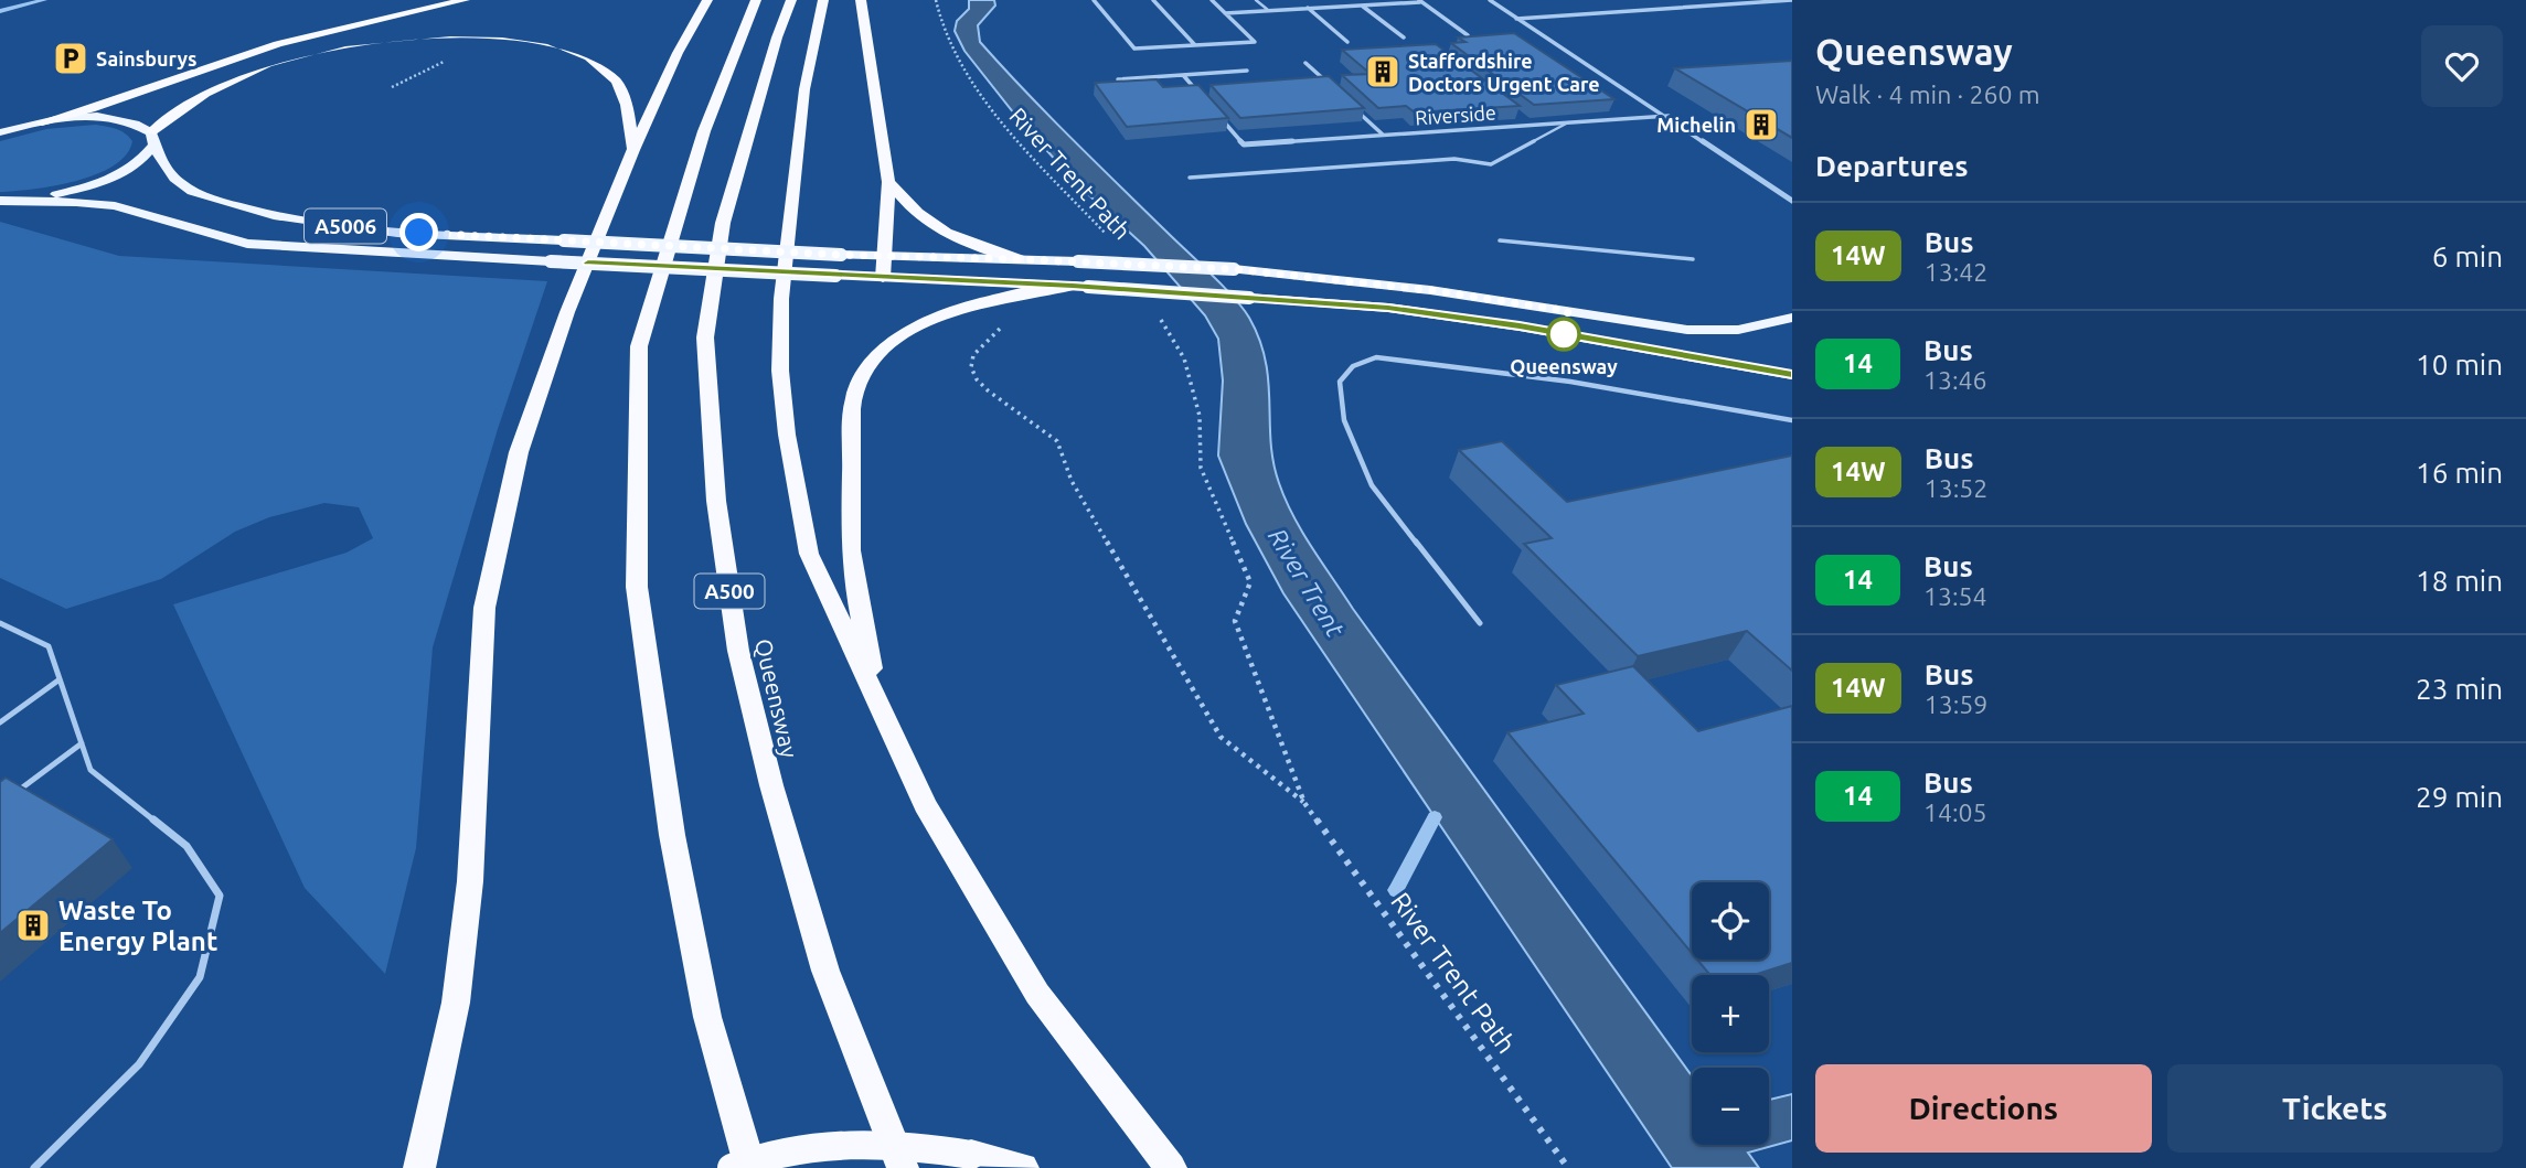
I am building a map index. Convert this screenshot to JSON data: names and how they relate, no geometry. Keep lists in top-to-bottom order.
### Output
{
  "streets": {
    "highway": ["A500", "Queensway"],
    "main road": ["A5006"],
    "street": ["Riverside"],
    "path": ["River Trent Path"]
  },
  "water": ["River Trent"],
  "places": {
    "parking": ["Sainsburys"],
    "building": ["Staffordshire Doctors Urgent Care", "Michelin", "Waste To Energy Plant"],
    "other": ["Queensway"]
  },
  "lines": ["bus line 14W"],
  "page": {
    "heading": [
      ["Queensway", "Walk · 4 min · 260 m"],
      "Departures"
    ],
    "list": [
      {
        "mark": "14W",
        "name": "Bus",
        "note": "13:42",
        "value": "6 min"
      },
      {
        "mark": "14",
        "name": "Bus",
        "note": "13:46",
        "value": "10 min"
      },
      {
        "mark": "14W",
        "name": "Bus",
        "note": "13:52",
        "value": "16 min"
      },
      {
        "mark": "14",
        "name": "Bus",
        "note": "13:54",
        "value": "18 min"
      },
      {
        "mark": "14W",
        "name": "Bus",
        "note": "13:59",
        "value": "23 min"
      },
      {
        "mark": "14",
        "name": "Bus",
        "note": "14:05",
        "value": "29 min"
      }
    ],
    "map_buttons": ["+", "−"],
    "buttons": ["Directions", "Tickets"]
  }
}
